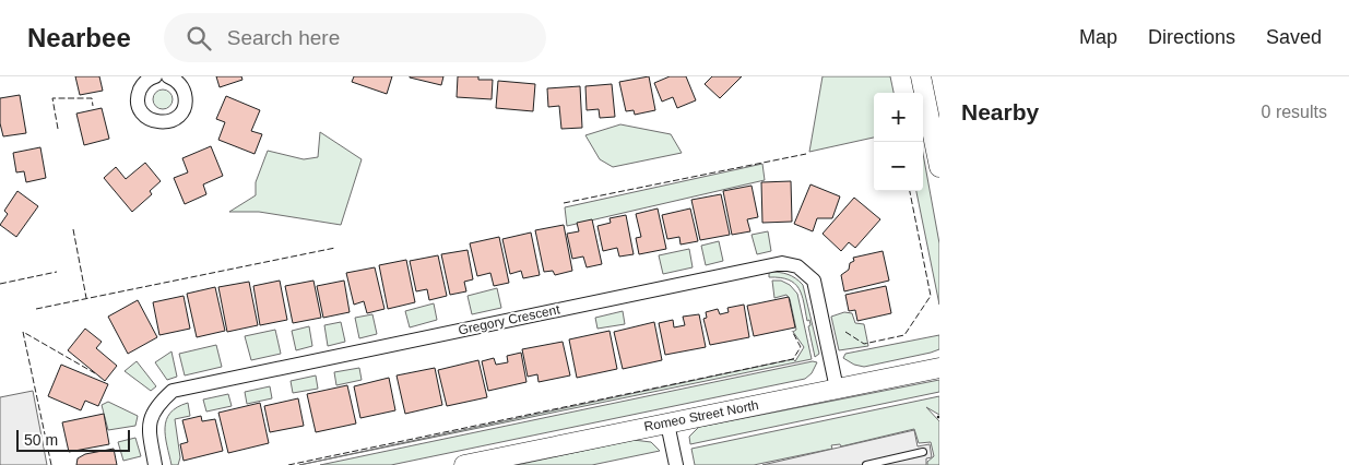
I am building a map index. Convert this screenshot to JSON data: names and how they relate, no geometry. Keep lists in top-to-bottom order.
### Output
{
  "streets": {
    "main road": ["Romeo Street North"],
    "street": ["Gregory Crescent"]
  },
  "crossings": [
    ["Gregory Crescent", "Romeo Street North"]
  ],
  "scale_bar": "50 m",
  "page": {
    "header": "Nearbee",
    "search": "Search here",
    "nav": ["Map", "Directions", "Saved"],
    "heading": ["Nearby", "0 results"],
    "map_buttons": ["+", "−"],
    "scale": "50 m"
  }
}
